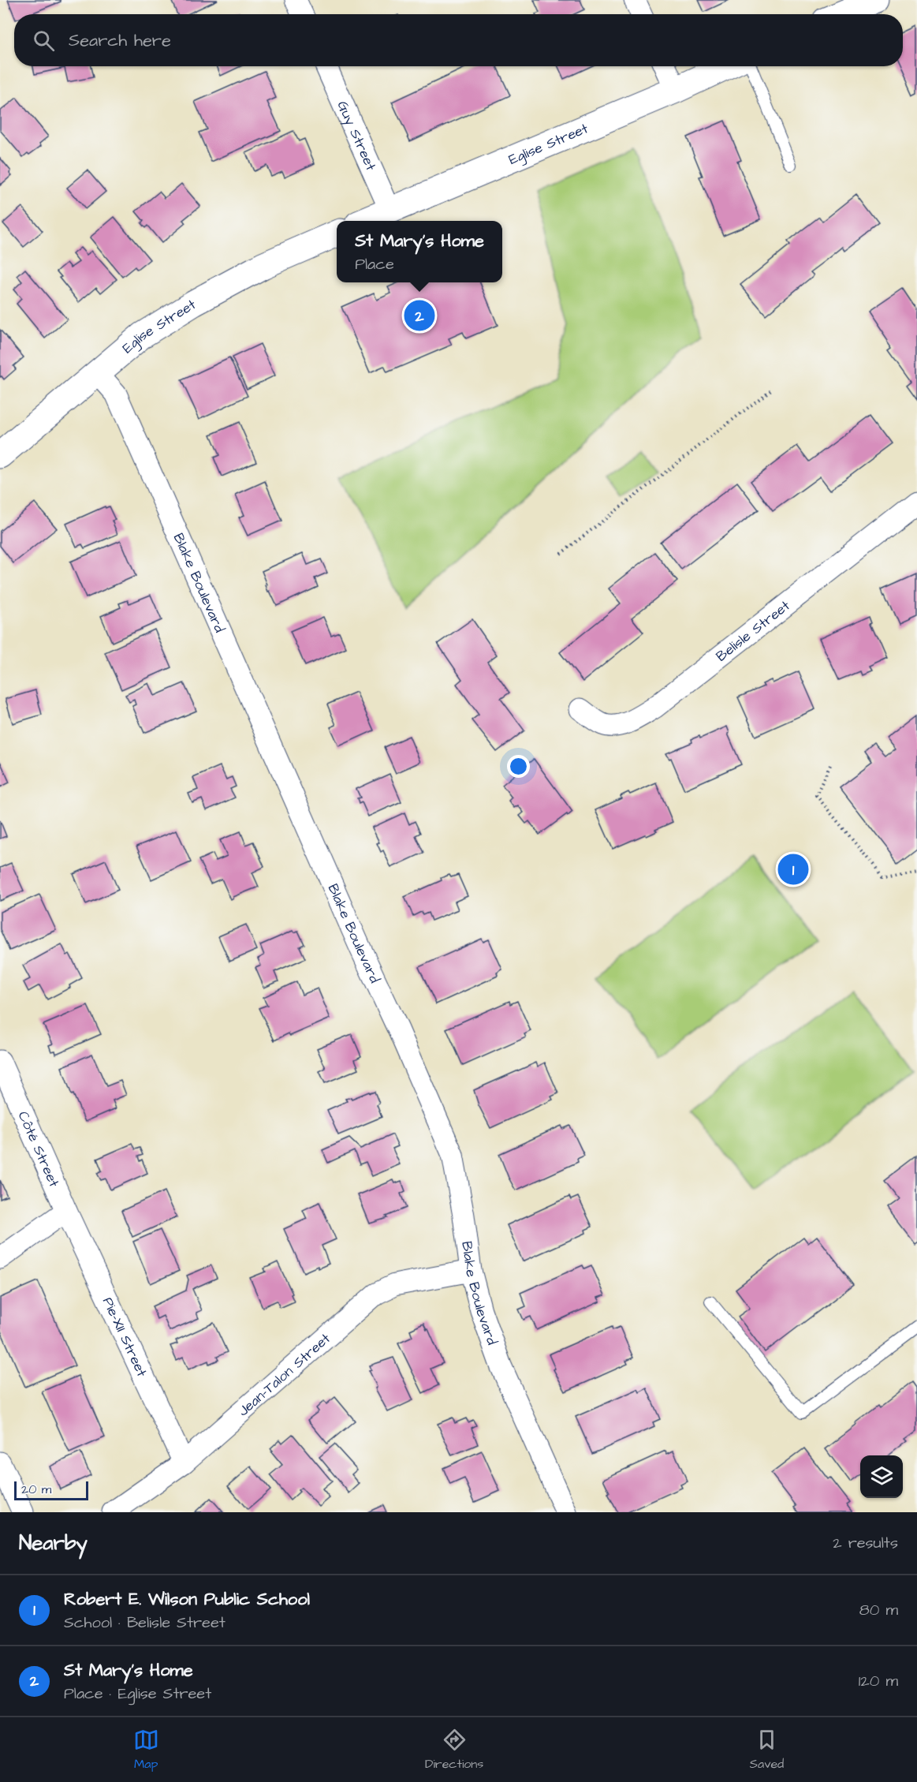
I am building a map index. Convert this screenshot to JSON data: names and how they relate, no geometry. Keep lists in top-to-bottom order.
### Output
{
  "streets": {
    "street": [
      "Guy Street",
      "Eglise Street",
      "Blake Boulevard",
      "Belisle Street",
      "Côté Street",
      "Pie-XII Street",
      "Jean-Talon Street"
    ]
  },
  "crossings": [
    ["Guy Street", "Eglise Street"],
    ["Eglise Street", "Blake Boulevard"],
    ["Blake Boulevard", "Jean-Talon Street"],
    ["Côté Street", "Pie-XII Street"],
    ["Pie-XII Street", "Jean-Talon Street"]
  ],
  "scale_bar": "20 m",
  "page": {
    "search": "Search here",
    "popup": ["St Mary's Home", "Place"],
    "pins": ["2", "1"],
    "scale": "20 m",
    "heading": ["Nearby", "2 results"],
    "list": [
      {
        "mark": "1",
        "name": "Robert E. Wilson Public School",
        "note": "School · Belisle Street",
        "value": "80 m"
      },
      {
        "mark": "2",
        "name": "St Mary's Home",
        "note": "Place · Eglise Street",
        "value": "120 m"
      }
    ],
    "nav": ["Map", "Directions", "Saved"]
  }
}
